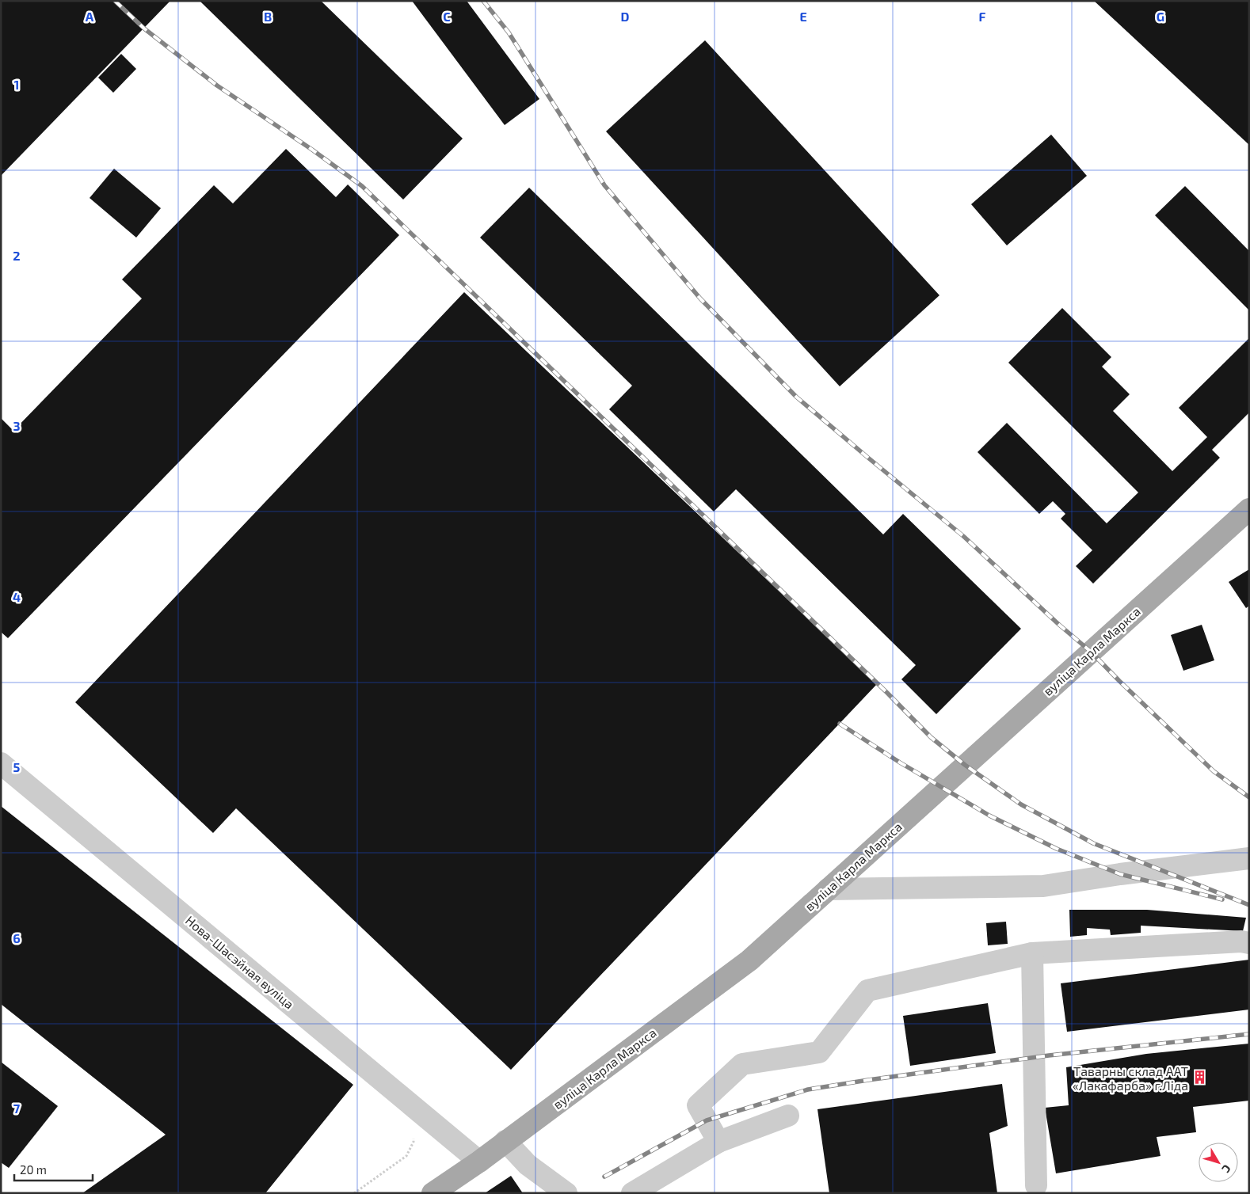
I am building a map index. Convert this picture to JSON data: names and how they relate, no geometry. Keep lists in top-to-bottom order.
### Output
{
  "streets": {
    "main road": ["вуліца Карла Маркса"],
    "street": ["Нова-Шасэйная вуліца"]
  },
  "crossings": [
    ["вуліца Карла Маркса", "Нова-Шасэйная вуліца"]
  ],
  "places": {
    "building": ["Таварны склад ААТ «Лакафарба» г.Ліда"]
  },
  "scale_bar": "20 m",
  "north": "bottom right",
  "grid": {
    "columns": [
      "A",
      "B",
      "C",
      "D",
      "E",
      "F",
      "G"
    ],
    "rows": [
      "1",
      "2",
      "3",
      "4",
      "5",
      "6",
      "7"
    ]
  }
}
